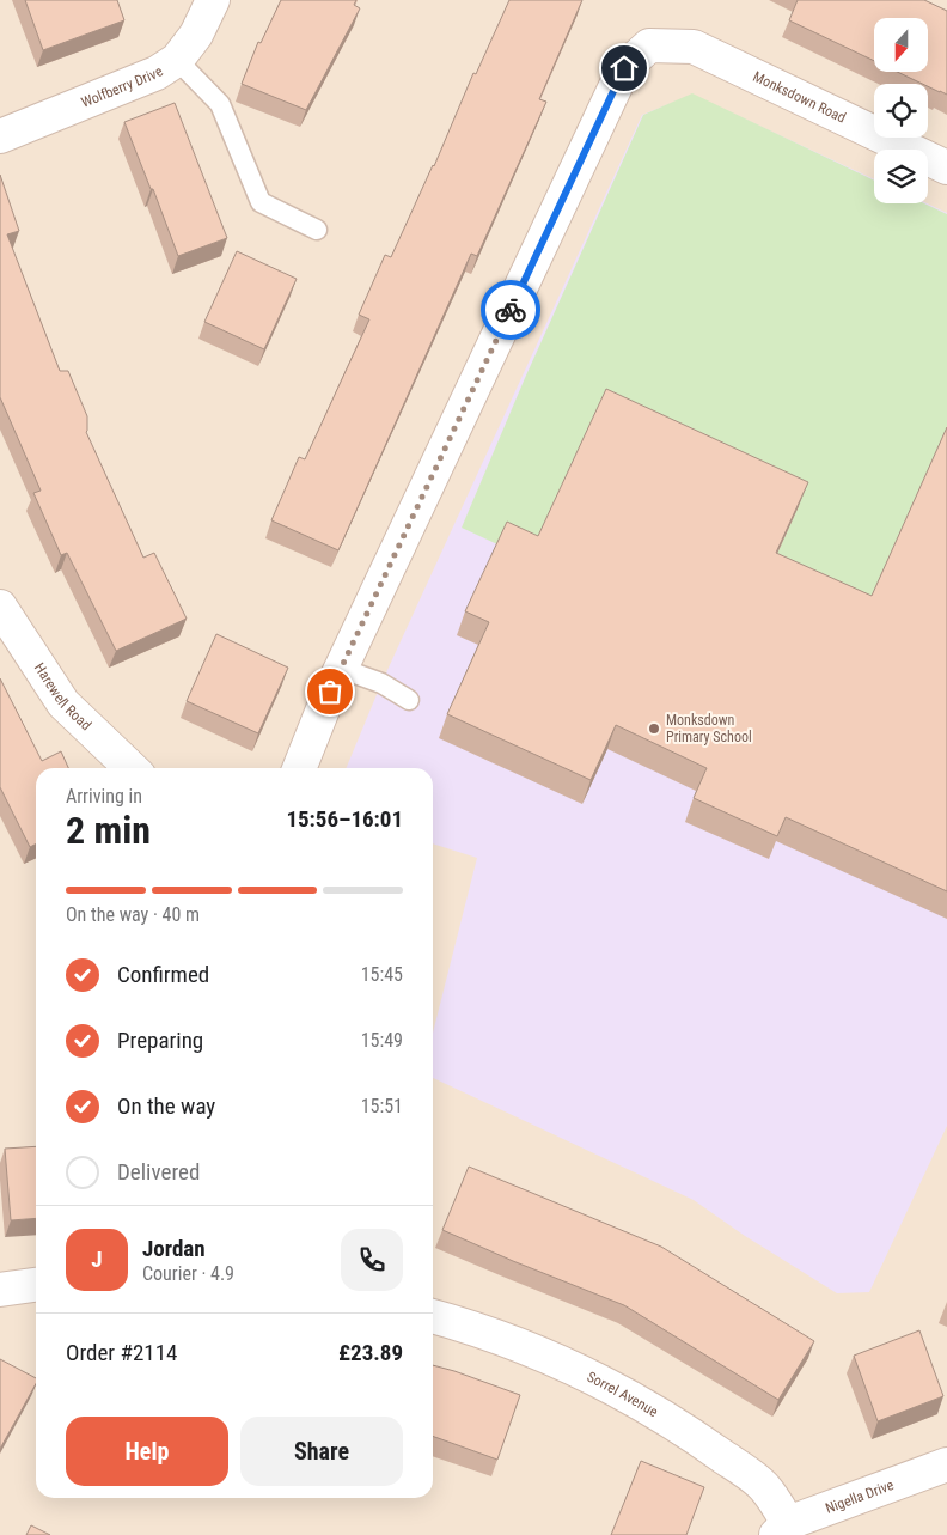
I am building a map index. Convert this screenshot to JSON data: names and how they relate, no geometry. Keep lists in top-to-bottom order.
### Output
{
  "streets": {
    "street": [
      "Wolfberry Drive",
      "Monksdown Road",
      "Harewell Road",
      "Sorrel Avenue",
      "Nigella Drive"
    ]
  },
  "crossings": [
    ["Sorrel Avenue", "Nigella Drive"]
  ],
  "places": ["Monksdown Primary School"],
  "north": "bottom",
  "page": {
    "heading": ["2 min", "Arriving in", "15:56–16:01"],
    "panel": [
      "Jordan",
      "Courier · 4.9",
      "Order #2114",
      "£23.89"
    ],
    "bar": "On the way · 40 m",
    "list": [
      ["Confirmed", "15:45"],
      ["Preparing", "15:49"],
      ["On the way", "15:51"],
      "Delivered"
    ],
    "round": "J",
    "buttons": ["Help", "Share"]
  }
}
